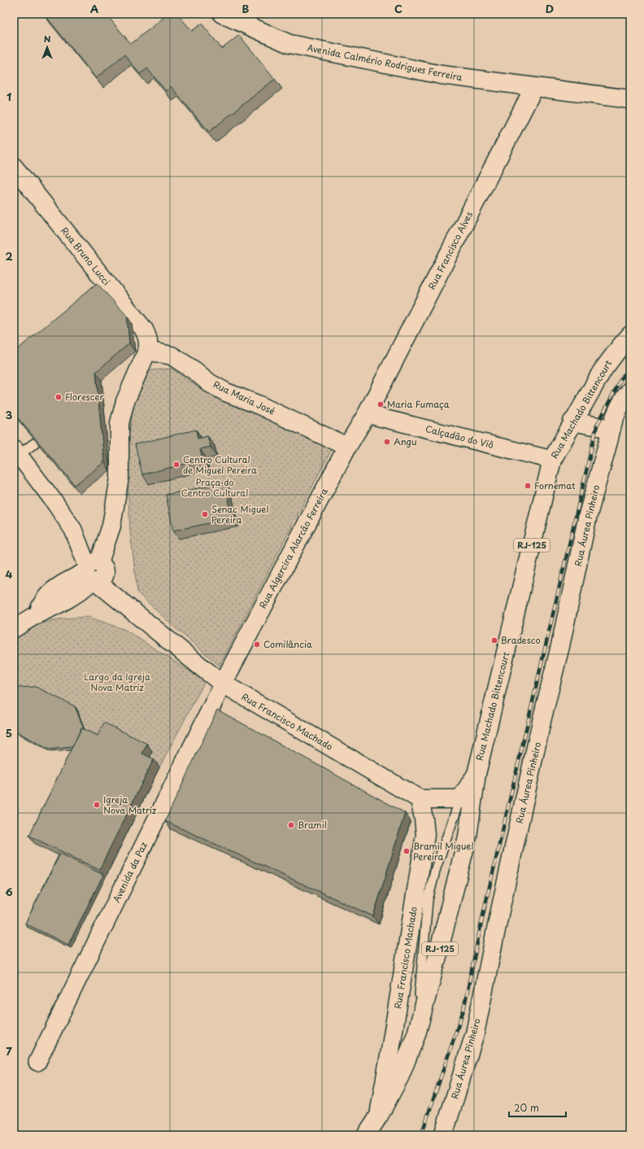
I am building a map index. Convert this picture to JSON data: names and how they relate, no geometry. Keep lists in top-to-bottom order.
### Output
{
  "streets": {
    "street": [
      "Avenida Calmério Rodrigues Ferreira",
      "Rua Francisco Alves",
      "Rua Bruno Lucci",
      "Rua Maria José",
      "Rua Machado Bittencourt",
      "Calçadão do Viô",
      "Rua Áurea Pinheiro",
      "RJ-125",
      "Rua Algercira Alarcão Ferreira",
      "Rua Francisco Machado",
      "Avenida da Paz"
    ]
  },
  "crossings": [
    ["Avenida Calmério Rodrigues Ferreira", "Rua Francisco Alves"],
    ["Rua Francisco Alves", "Calçadão do Viô"],
    ["Rua Francisco Alves", "Rua Algercira Alarcão Ferreira"],
    ["Rua Bruno Lucci", "Rua Maria José"],
    ["Rua Maria José", "Rua Algercira Alarcão Ferreira"],
    ["Rua Machado Bittencourt", "Calçadão do Viô"],
    ["Rua Machado Bittencourt", "Rua Francisco Machado"],
    ["Calçadão do Viô", "Rua Algercira Alarcão Ferreira"],
    ["Rua Algercira Alarcão Ferreira", "Rua Francisco Machado"],
    ["Rua Algercira Alarcão Ferreira", "Avenida da Paz"],
    ["Rua Francisco Machado", "Avenida da Paz"]
  ],
  "parks": ["Praça do Centro Cultural", "Largo da Igreja Nova Matriz"],
  "places": [
    "Florescer",
    "Maria Fumaça",
    "Angu",
    "Centro Cultural de Miguel Pereira",
    "Fornemat",
    "Senac Miguel Pereira",
    "Bradesco",
    "Comilância",
    "Igreja Nova Matriz",
    "Bramil",
    "Bramil Miguel Pereira"
  ],
  "scale_bar": "20 m",
  "north": "top",
  "grid": {
    "columns": [
      "A",
      "B",
      "C",
      "D"
    ],
    "rows": [
      "1",
      "2",
      "3",
      "4",
      "5",
      "6",
      "7"
    ]
  }
}
